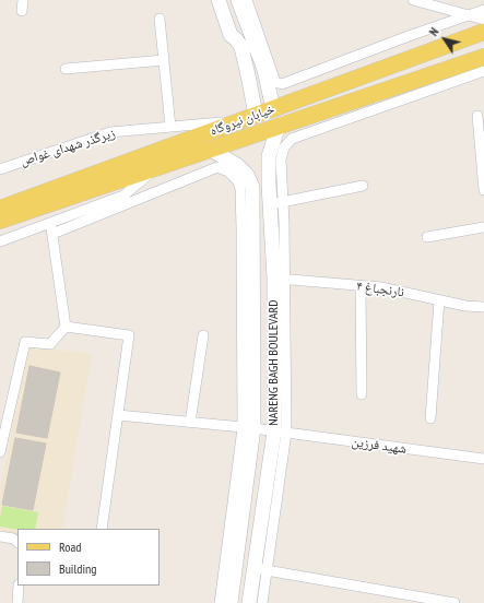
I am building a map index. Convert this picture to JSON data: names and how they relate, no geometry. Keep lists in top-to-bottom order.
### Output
{
  "streets": {
    "main road": ["خیابان نیروگاه", "NARENG BAGH BOULEVARD"],
    "street": ["زیرگذر شهدای غواص", "نارنجباغ ۴", "شهید فرزین"]
  },
  "crossings": [
    ["خیابان نیروگاه", "زیرگذر شهدای غواص"],
    ["خیابان نیروگاه", "NARENG BAGH BOULEVARD"],
    ["نارنجباغ ۴", "NARENG BAGH BOULEVARD"],
    ["NARENG BAGH BOULEVARD", "شهید فرزین"]
  ],
  "legend": ["Road", "Building"],
  "north": "top left"
}
